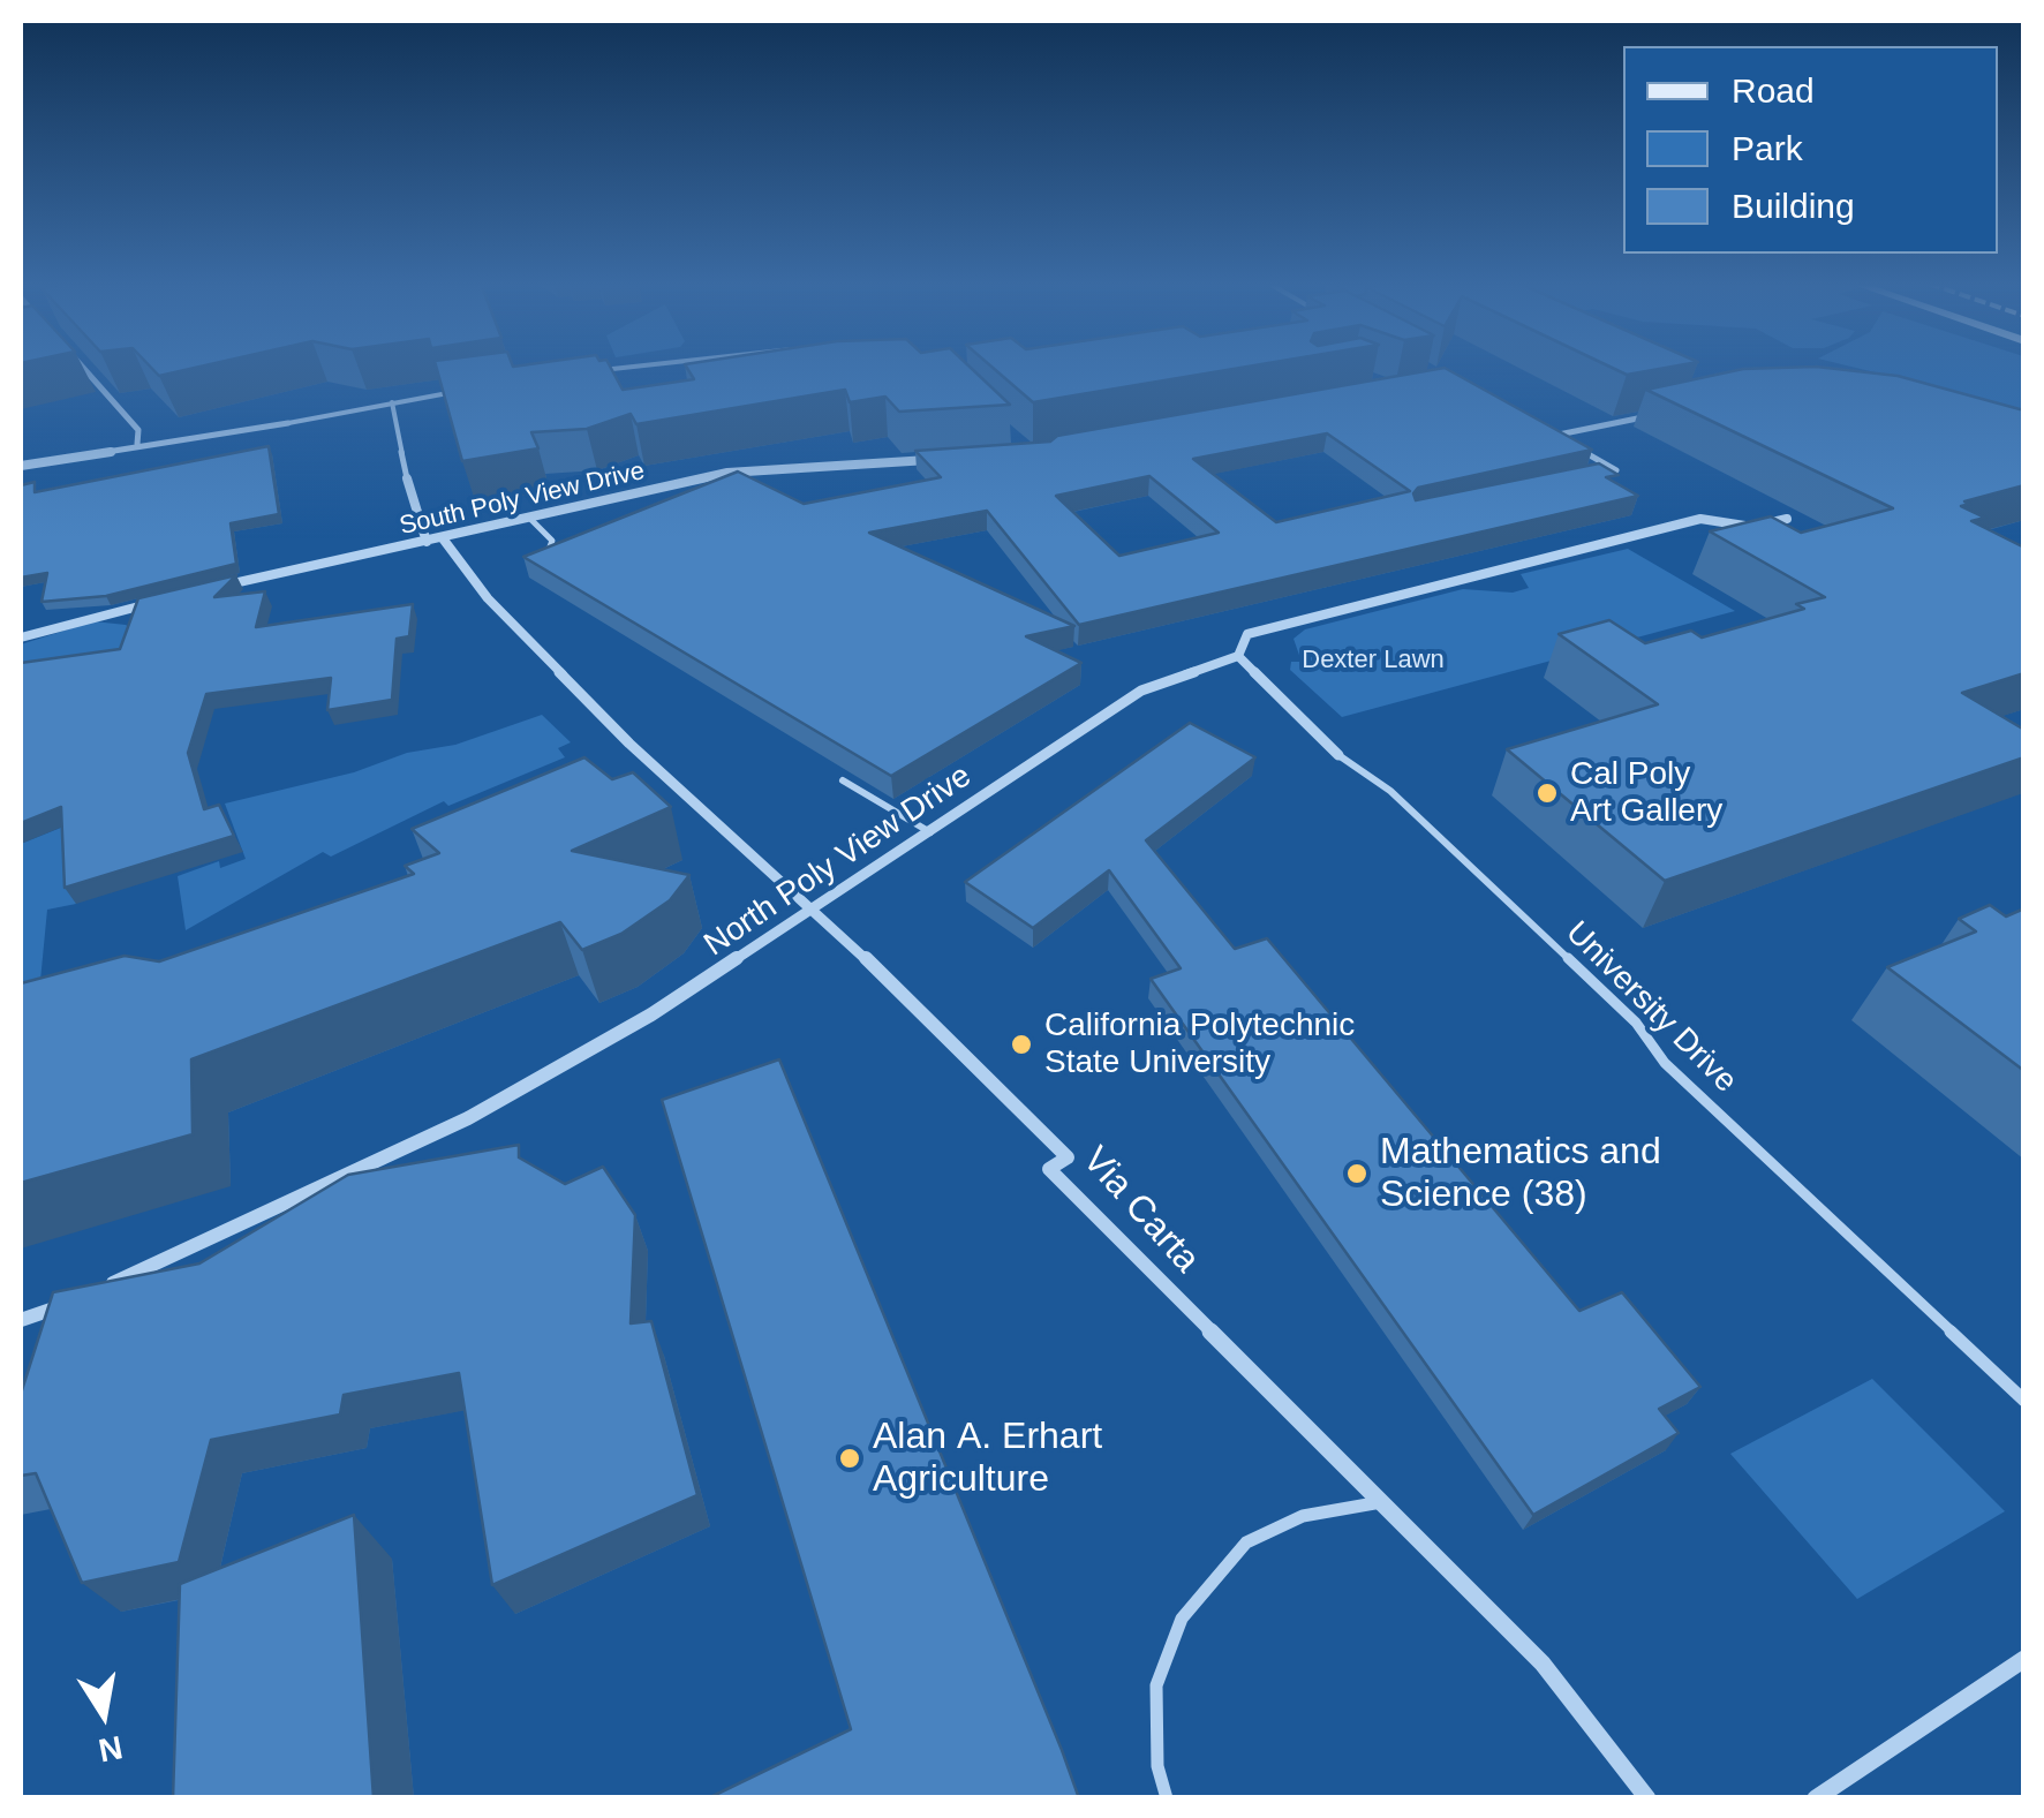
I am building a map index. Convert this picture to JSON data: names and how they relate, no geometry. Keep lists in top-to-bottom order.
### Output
{
  "streets": {
    "street": [
      "South Poly View Drive",
      "North Poly View Drive",
      "University Drive",
      "Via Carta"
    ]
  },
  "crossings": [
    ["South Poly View Drive", "Via Carta"],
    ["North Poly View Drive", "University Drive"],
    ["North Poly View Drive", "Via Carta"]
  ],
  "parks": ["Dexter Lawn"],
  "places": [
    "Cal Poly Art Gallery",
    "California Polytechnic State University",
    "Mathematics and Science (38)",
    "Alan A. Erhart Agriculture"
  ],
  "legend": ["Road", "Park", "Building"],
  "north": "bottom"
}
